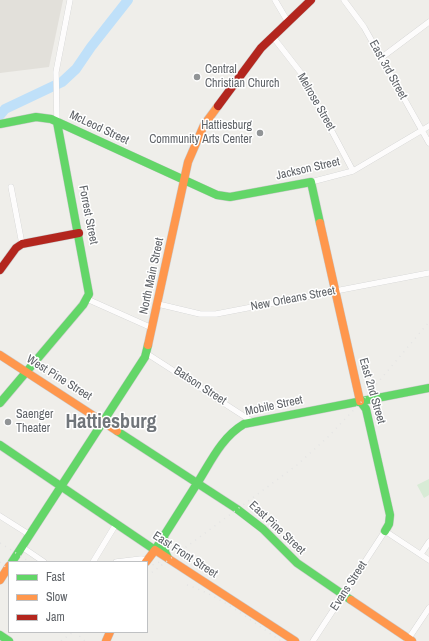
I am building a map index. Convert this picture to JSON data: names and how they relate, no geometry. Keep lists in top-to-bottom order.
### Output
{
  "streets": {
    "main road": [
      "McLeod Street",
      "Jackson Street",
      "Forrest Street",
      "North Main Street",
      "West Pine Street",
      "East 2nd Street",
      "Mobile Street",
      "East Pine Street",
      "East Front Street"
    ],
    "street": [
      "East 3rd Street",
      "Melrose Street",
      "New Orleans Street",
      "Batson Street",
      "Evans Street"
    ]
  },
  "crossings": [
    ["East 3rd Street", "Jackson Street"],
    ["Melrose Street", "Jackson Street"],
    ["Melrose Street", "North Main Street"],
    ["McLeod Street", "Jackson Street"],
    ["McLeod Street", "Forrest Street"],
    ["McLeod Street", "North Main Street"],
    ["Jackson Street", "North Main Street"],
    ["Jackson Street", "East 2nd Street"],
    ["North Main Street", "New Orleans Street"],
    ["North Main Street", "West Pine Street"],
    ["North Main Street", "Batson Street"],
    ["North Main Street", "East Pine Street"],
    ["North Main Street", "East Front Street"],
    ["New Orleans Street", "East 2nd Street"],
    ["West Pine Street", "East Pine Street"],
    ["Batson Street", "Mobile Street"],
    ["East 2nd Street", "Mobile Street"],
    ["East 2nd Street", "Evans Street"],
    ["Mobile Street", "East Pine Street"],
    ["Mobile Street", "East Front Street"],
    ["East Pine Street", "Evans Street"]
  ],
  "districts": ["Hattiesburg"],
  "places": ["Central Christian Church", "Hattiesburg Community Arts Center", "Saenger Theater"],
  "legend": ["Fast", "Slow", "Jam"]
}
